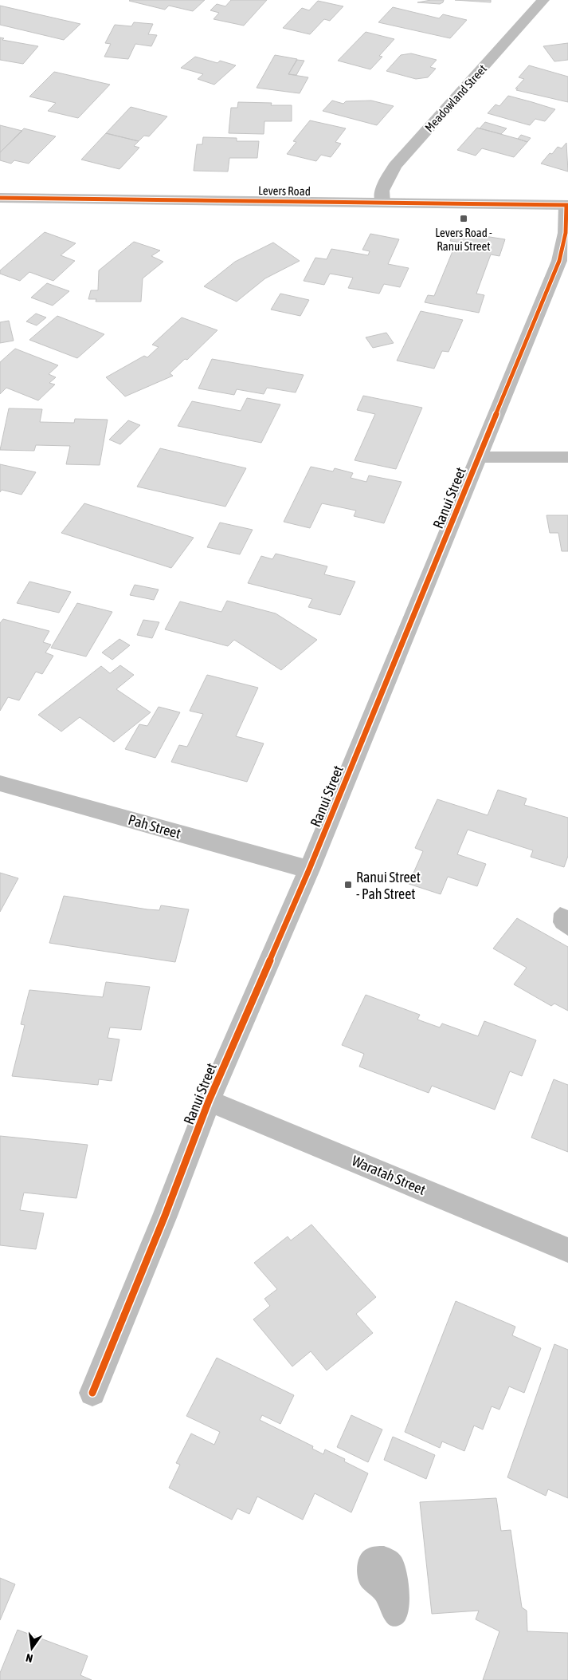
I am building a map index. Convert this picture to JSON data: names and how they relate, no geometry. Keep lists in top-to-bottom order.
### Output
{
  "streets": {
    "street": [
      "Meadowland Street",
      "Levers Road",
      "Ranui Street",
      "Pah Street",
      "Waratah Street"
    ]
  },
  "crossings": [
    ["Meadowland Street", "Levers Road"],
    ["Levers Road", "Ranui Street"],
    ["Ranui Street", "Pah Street"],
    ["Ranui Street", "Waratah Street"]
  ],
  "places": {
    "transit": ["Levers Road - Ranui Street", "Ranui Street - Pah Street"]
  },
  "north": "bottom"
}
